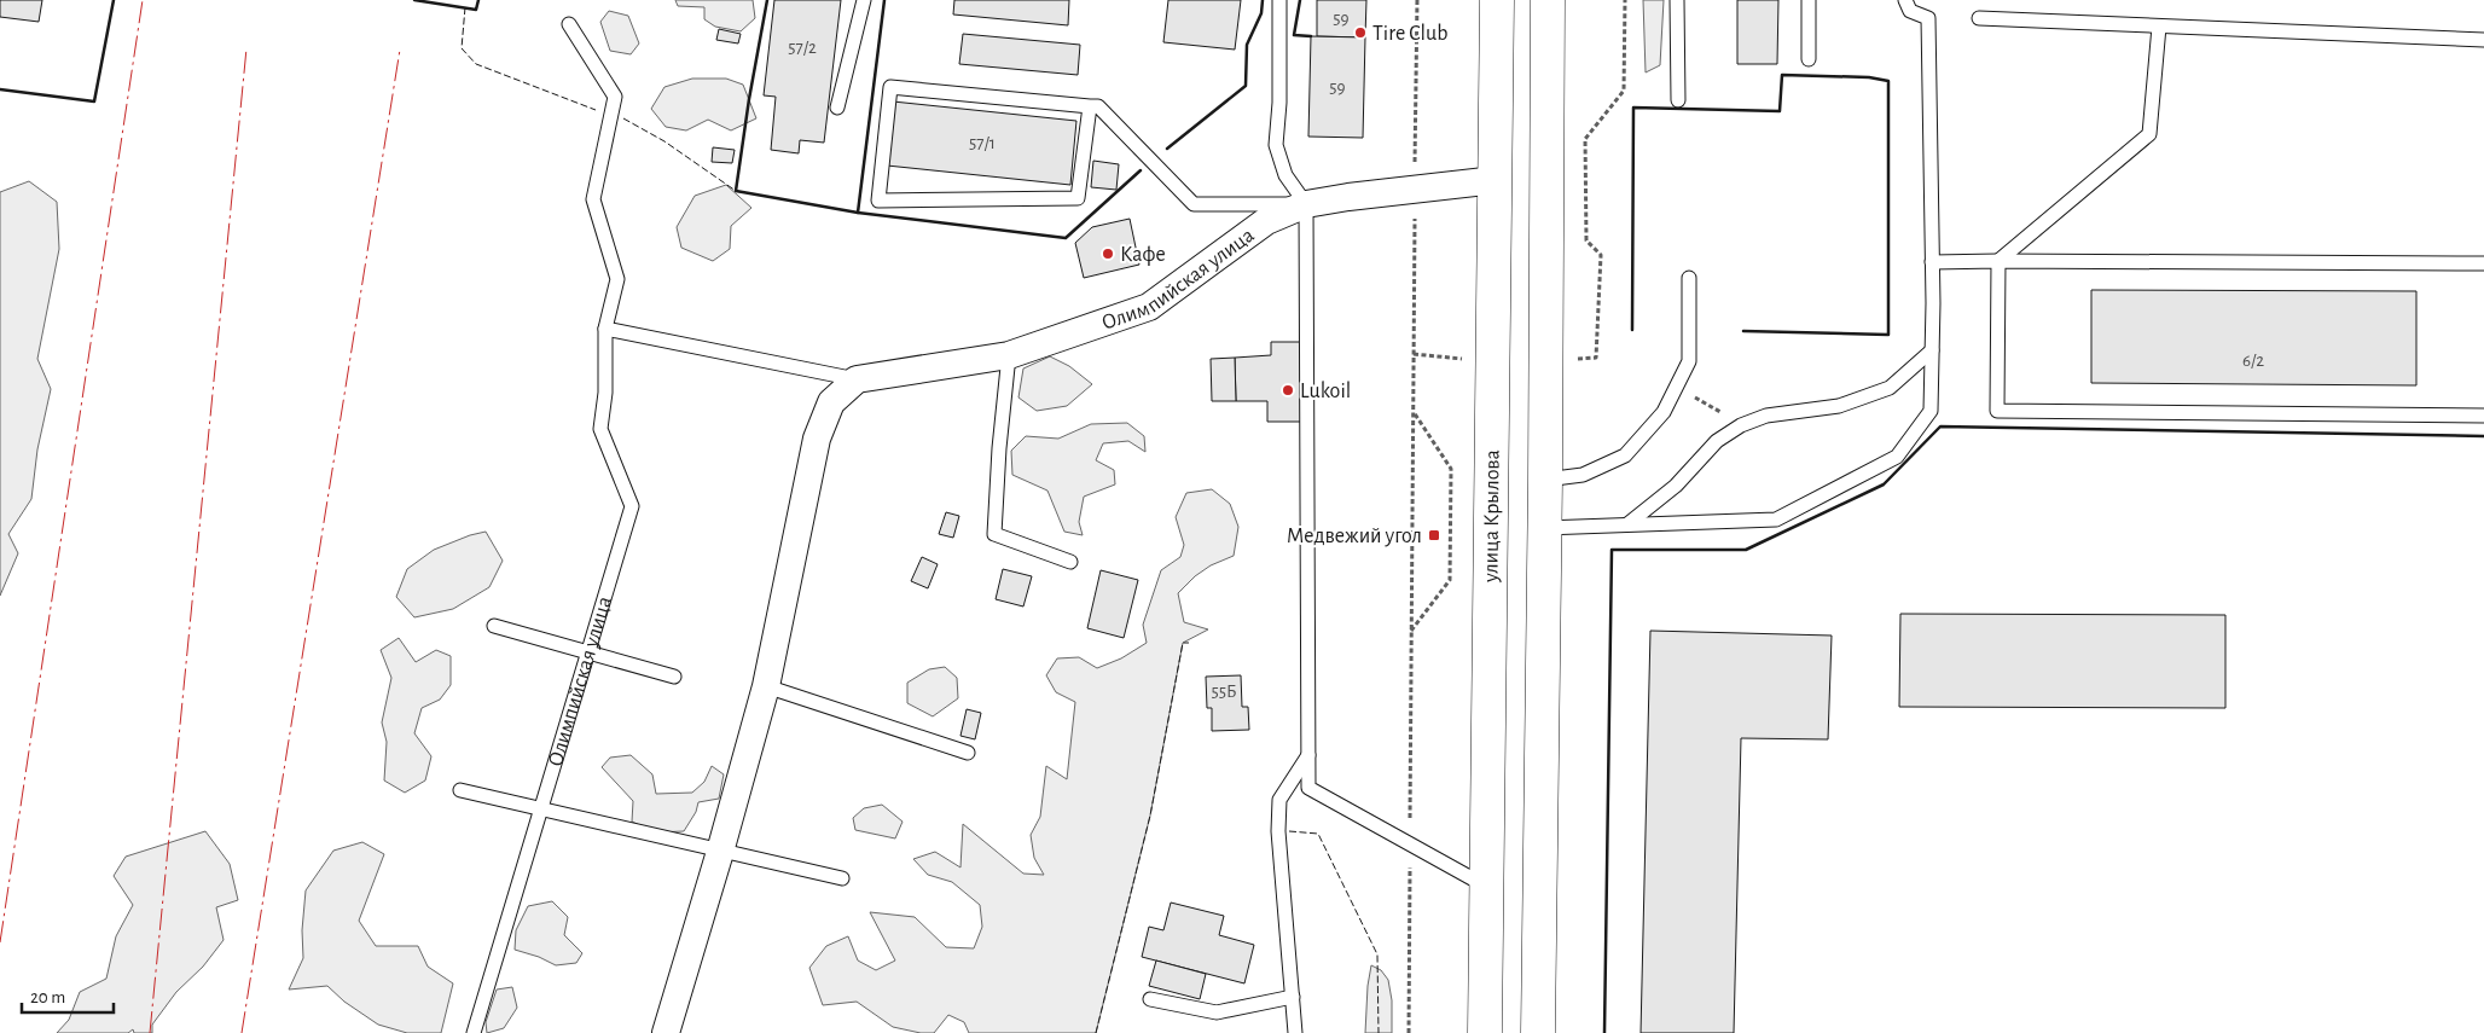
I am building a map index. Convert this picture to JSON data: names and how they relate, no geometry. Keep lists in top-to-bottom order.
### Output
{
  "streets": {
    "main road": ["улица Крылова"],
    "street": ["Олимпийская улица"]
  },
  "crossings": [
    ["Олимпийская улица", "улица Крылова"]
  ],
  "places": {
    "other": ["Tire Club", "Кафе", "Lukoil"],
    "transit": ["Медвежий угол"]
  },
  "house_numbers": [
    "59",
    "57/2",
    "59",
    "57/1",
    "6/2",
    "55Б"
  ],
  "scale_bar": "20 m"
}
